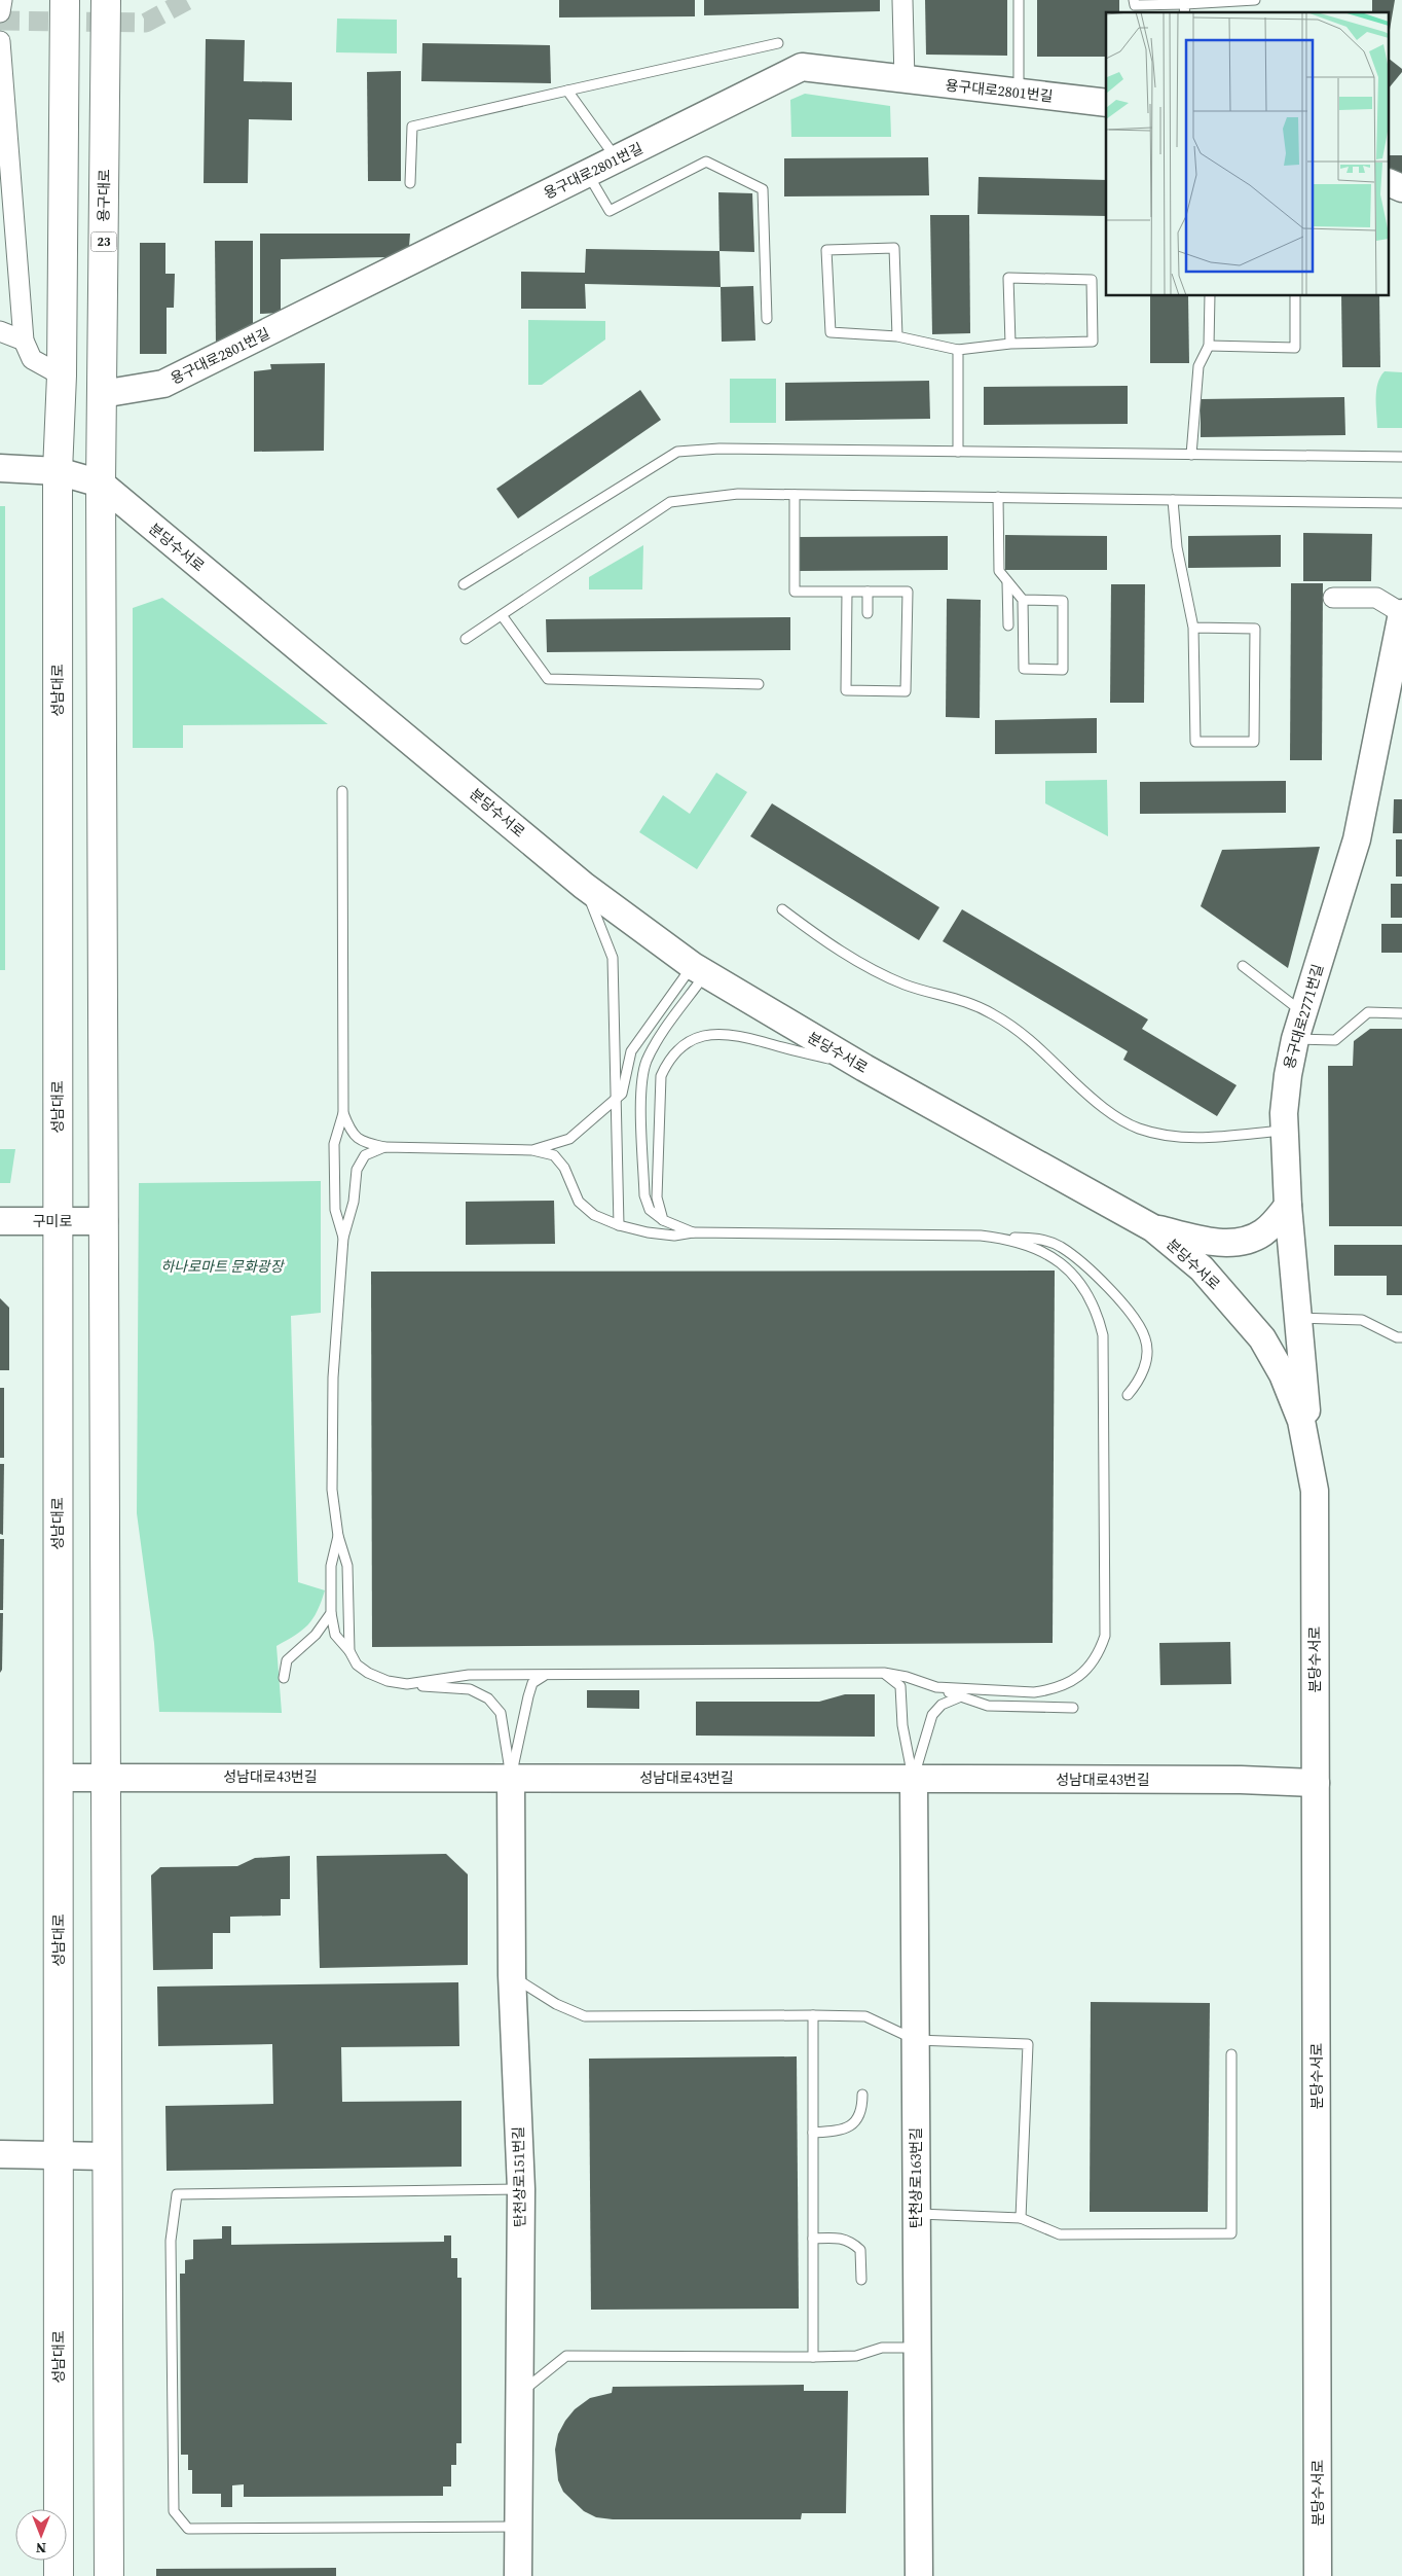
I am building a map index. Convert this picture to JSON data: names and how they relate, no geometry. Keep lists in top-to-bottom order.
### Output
{
  "streets": {
    "main road": ["용구대로", "23", "성남대로"],
    "street": [
      "용구대로2801번길",
      "분당수서로",
      "용구대로2771번길",
      "구미로",
      "성남대로43번길",
      "탄천상로151번길",
      "탄천상로163번길"
    ]
  },
  "crossings": [
    ["용구대로2801번길", "용구대로"],
    ["용구대로", "분당수서로"],
    ["분당수서로", "용구대로2771번길"],
    ["분당수서로", "성남대로43번길"],
    ["성남대로", "구미로"],
    ["성남대로", "성남대로43번길"],
    ["성남대로43번길", "탄천상로151번길"],
    ["성남대로43번길", "탄천상로163번길"]
  ],
  "parks": ["하나로마트 문화광장"],
  "north": "bottom"
}
